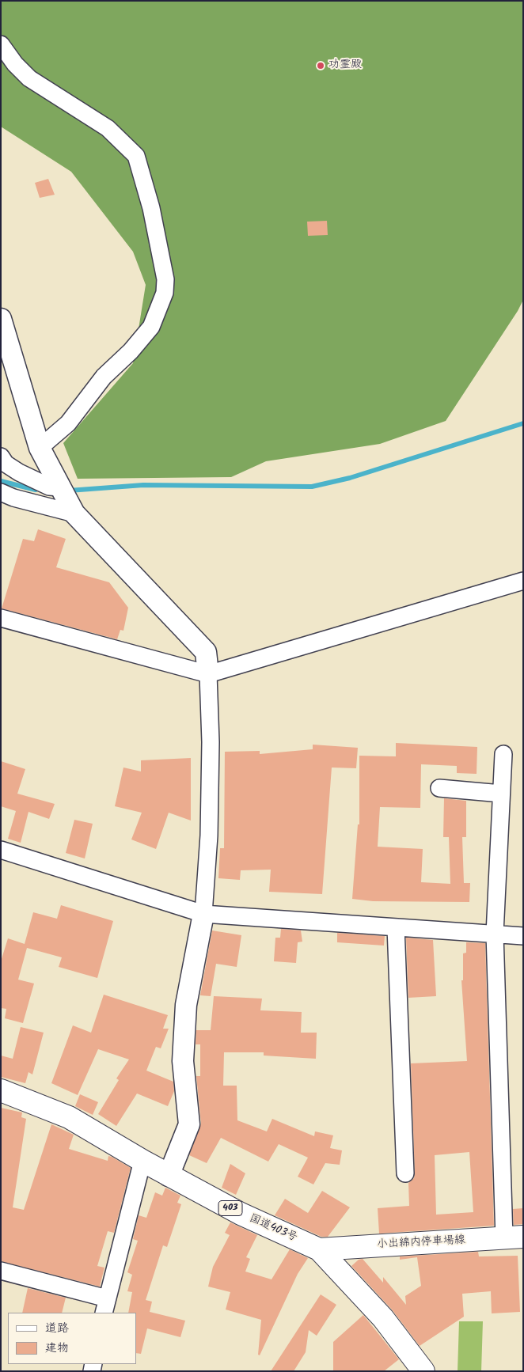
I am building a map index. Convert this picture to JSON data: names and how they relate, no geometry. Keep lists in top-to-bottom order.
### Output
{
  "streets": {
    "main road": ["403", "国道403号", "小出綿内停車場線"]
  },
  "crossings": [
    ["国道403号", "小出綿内停車場線"]
  ],
  "places": ["功霊殿"],
  "legend": ["道路", "建物"]
}
